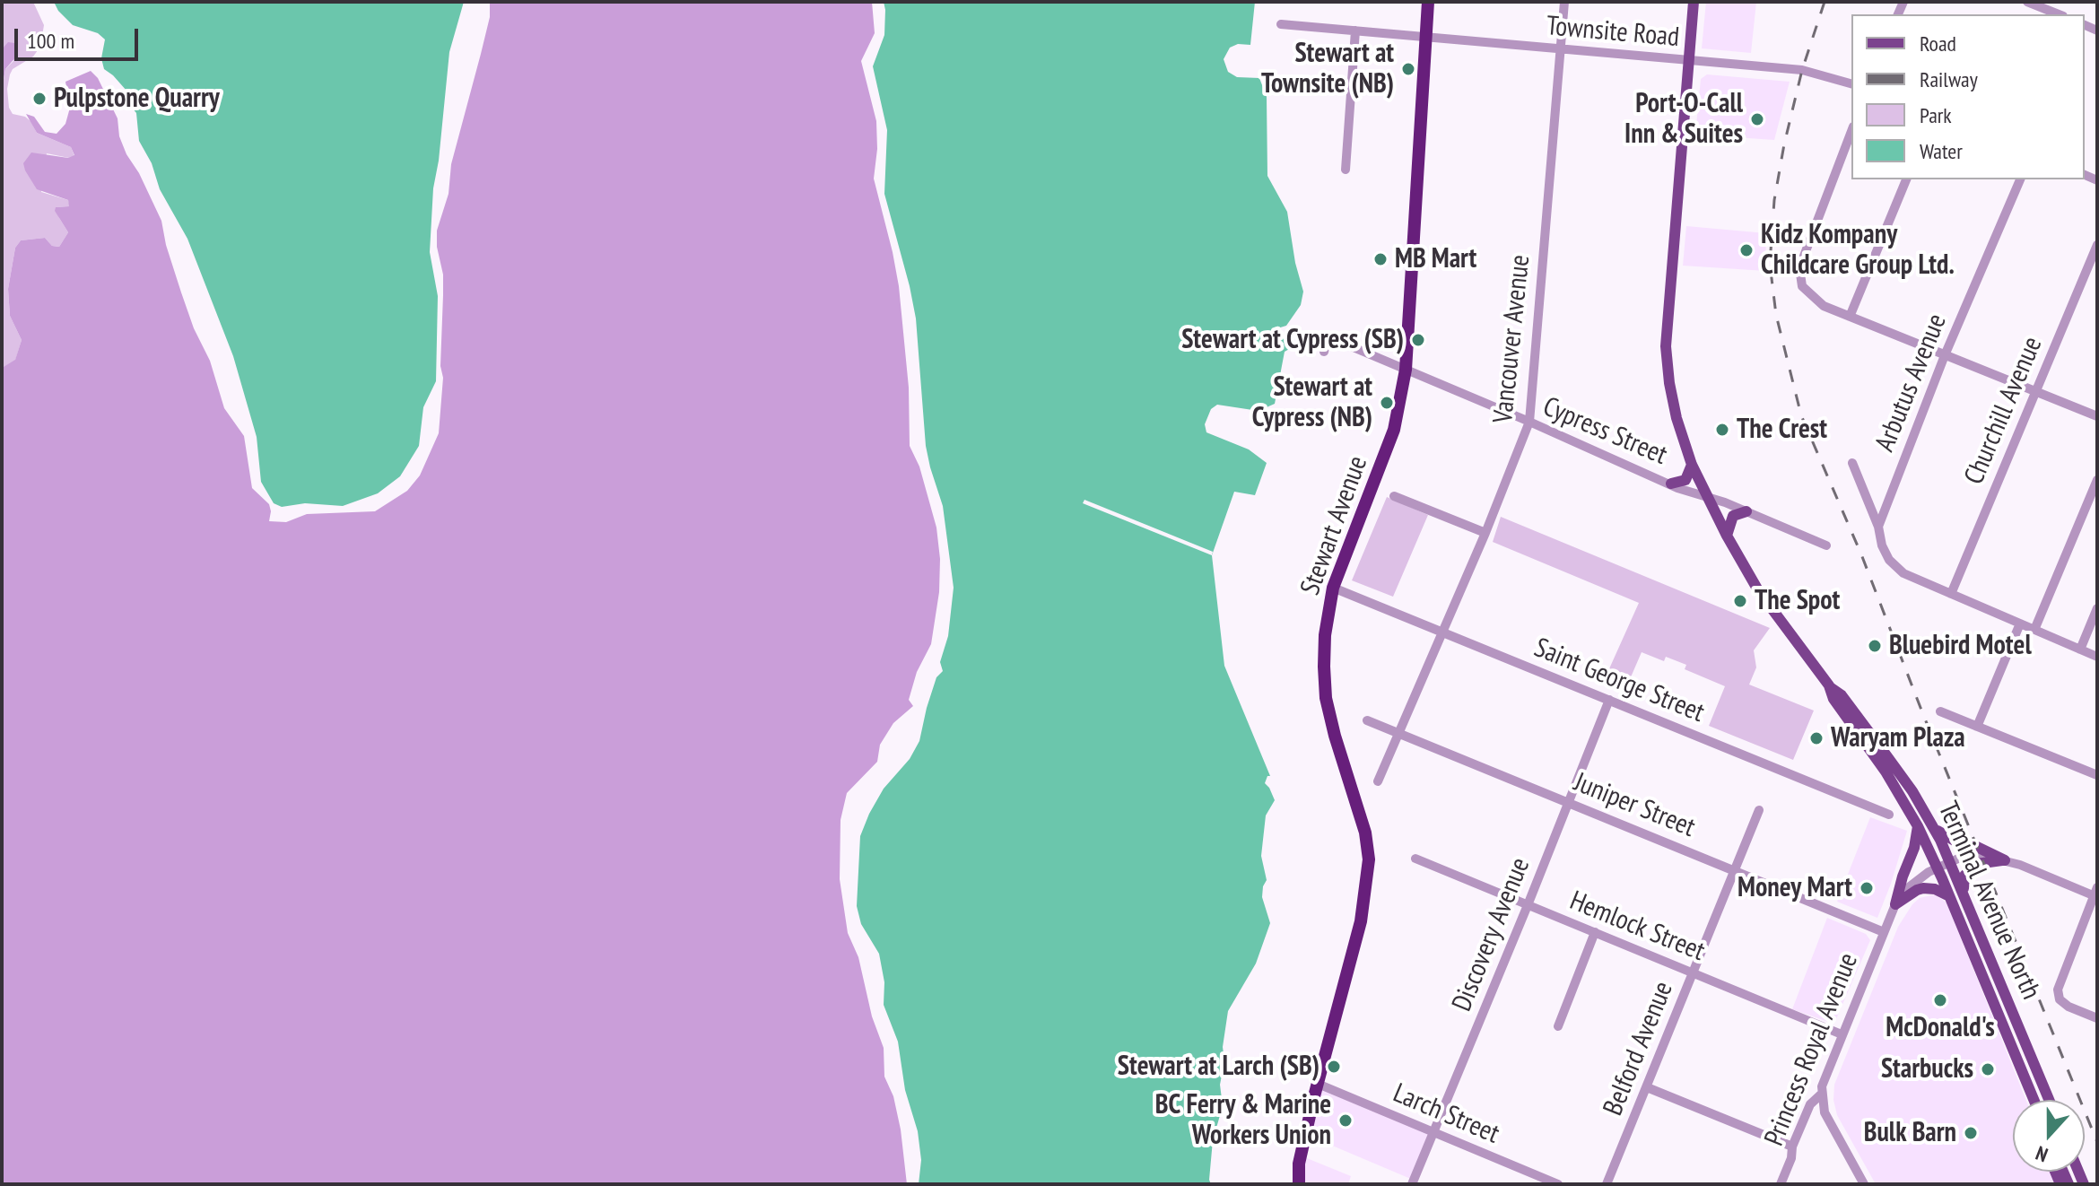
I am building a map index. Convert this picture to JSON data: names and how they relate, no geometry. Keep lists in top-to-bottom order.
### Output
{
  "streets": {
    "highway": ["Stewart Avenue"],
    "main road": ["Terminal Avenue North"],
    "street": [
      "Townsite Road",
      "Vancouver Avenue",
      "Arbutus Avenue",
      "Churchill Avenue",
      "Cypress Street",
      "Saint George Street",
      "Juniper Street",
      "Hemlock Street",
      "Discovery Avenue",
      "Belford Avenue",
      "Princess Royal Avenue",
      "Larch Street"
    ]
  },
  "crossings": [
    ["Townsite Road", "Vancouver Avenue"],
    ["Townsite Road", "Stewart Avenue"],
    ["Townsite Road", "Terminal Avenue North"],
    ["Vancouver Avenue", "Cypress Street"],
    ["Vancouver Avenue", "Saint George Street"],
    ["Vancouver Avenue", "Juniper Street"],
    ["Cypress Street", "Stewart Avenue"],
    ["Cypress Street", "Terminal Avenue North"],
    ["Stewart Avenue", "Saint George Street"],
    ["Stewart Avenue", "Larch Street"],
    ["Saint George Street", "Discovery Avenue"],
    ["Juniper Street", "Discovery Avenue"],
    ["Juniper Street", "Belford Avenue"],
    ["Juniper Street", "Princess Royal Avenue"],
    ["Terminal Avenue North", "Princess Royal Avenue"],
    ["Hemlock Street", "Discovery Avenue"],
    ["Hemlock Street", "Belford Avenue"],
    ["Hemlock Street", "Princess Royal Avenue"],
    ["Discovery Avenue", "Larch Street"]
  ],
  "places": [
    "Stewart at Townsite (NB)",
    "Pulpstone Quarry",
    "Port-O-Call Inn & Suites",
    "Kidz Kompany Childcare Group Ltd.",
    "MB Mart",
    "Stewart at Cypress (SB)",
    "Stewart at Cypress (NB)",
    "The Crest",
    "The Spot",
    "Bluebird Motel",
    "Waryam Plaza",
    "Money Mart",
    "McDonald's",
    "Stewart at Larch (SB)",
    "Starbucks",
    "BC Ferry & Marine Workers Union",
    "Bulk Barn"
  ],
  "legend": [
    "Road",
    "Railway",
    "Park",
    "Water"
  ],
  "scale_bar": "100 m",
  "north": "bottom"
}
